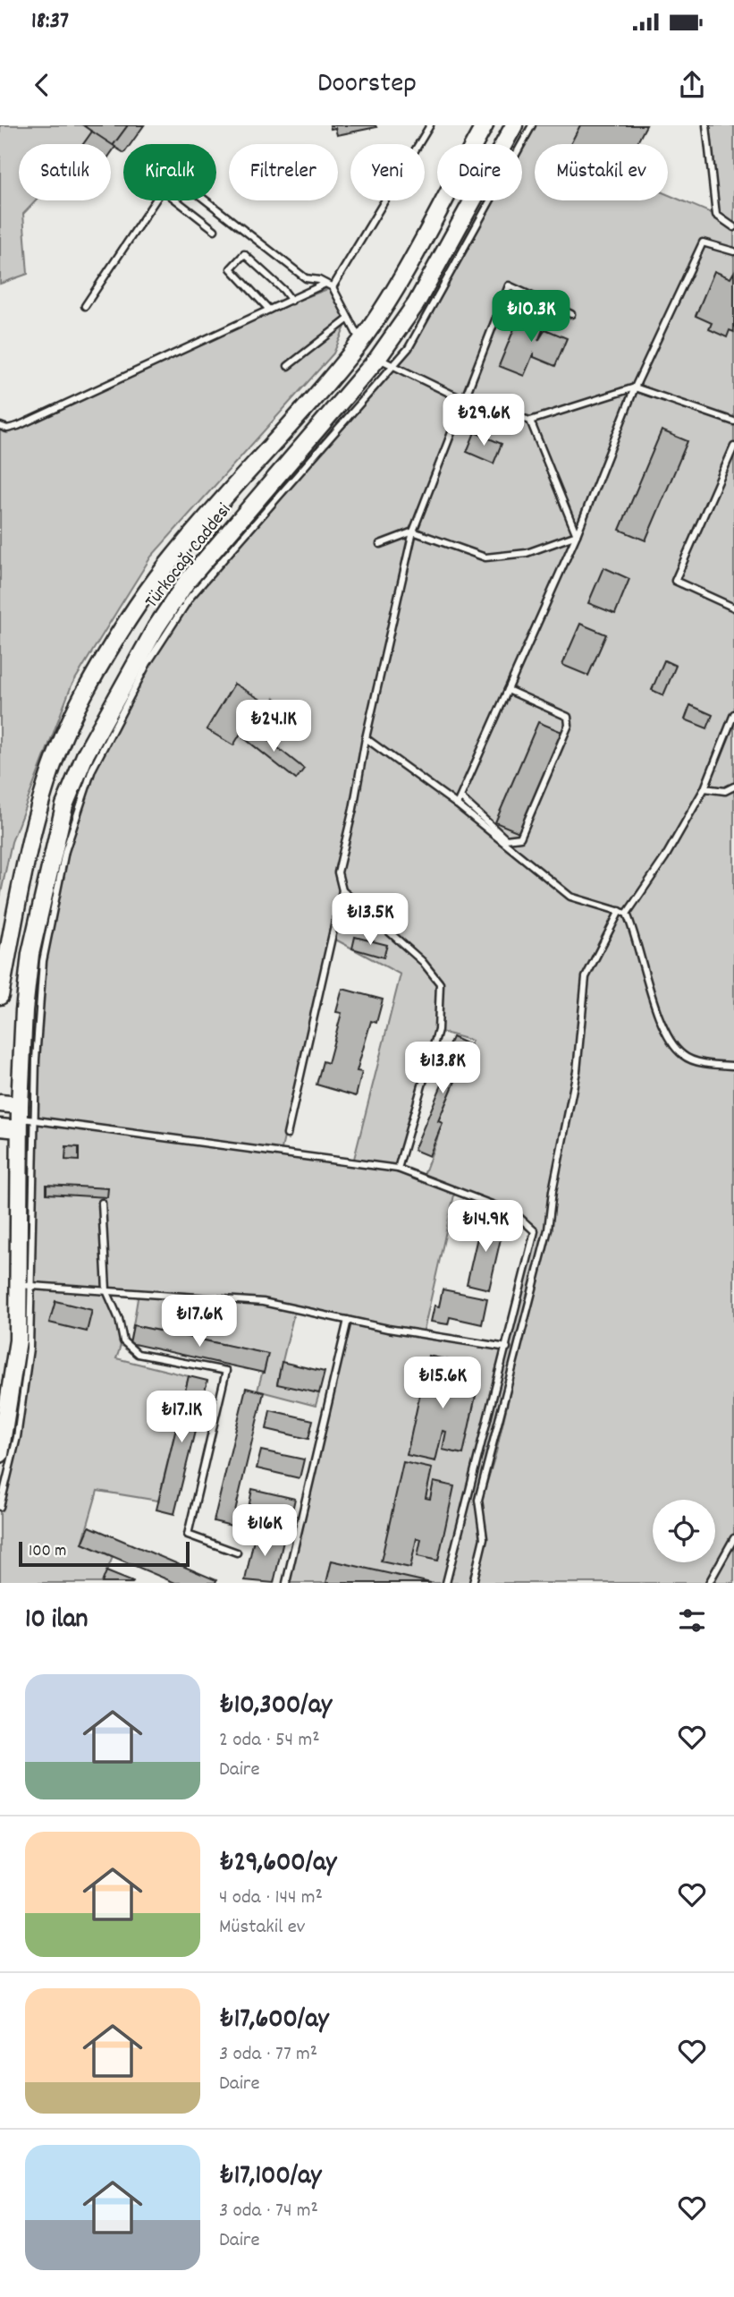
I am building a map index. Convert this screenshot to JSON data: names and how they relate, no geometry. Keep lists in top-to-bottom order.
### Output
{
  "streets": {
    "main road": ["Türkocağı Caddesi"]
  },
  "scale_bar": "100 m",
  "page": {
    "status": "18:37",
    "header": "Doorstep",
    "chip": [
      "Satılık",
      "Kiralık",
      "Filtreler",
      "Yeni",
      "Daire",
      "Müstakil ev"
    ],
    "price": [
      "₺10.3K",
      "₺29.6K",
      "₺24.1K",
      "₺13.5K",
      "₺13.8K",
      "₺14.9K",
      "₺17.6K",
      "₺15.6K",
      "₺17.1K",
      "₺16K"
    ],
    "scale": "100 m",
    "heading": "10 ilan",
    "list": [
      {
        "name": "₺10,300/ay",
        "note": "2 oda · 54 m² · Daire"
      },
      {
        "name": "₺29,600/ay",
        "note": "4 oda · 144 m² · Müstakil ev"
      },
      {
        "name": "₺17,600/ay",
        "note": "3 oda · 77 m² · Daire"
      },
      {
        "name": "₺17,100/ay",
        "note": "3 oda · 74 m² · Daire"
      }
    ]
  }
}
